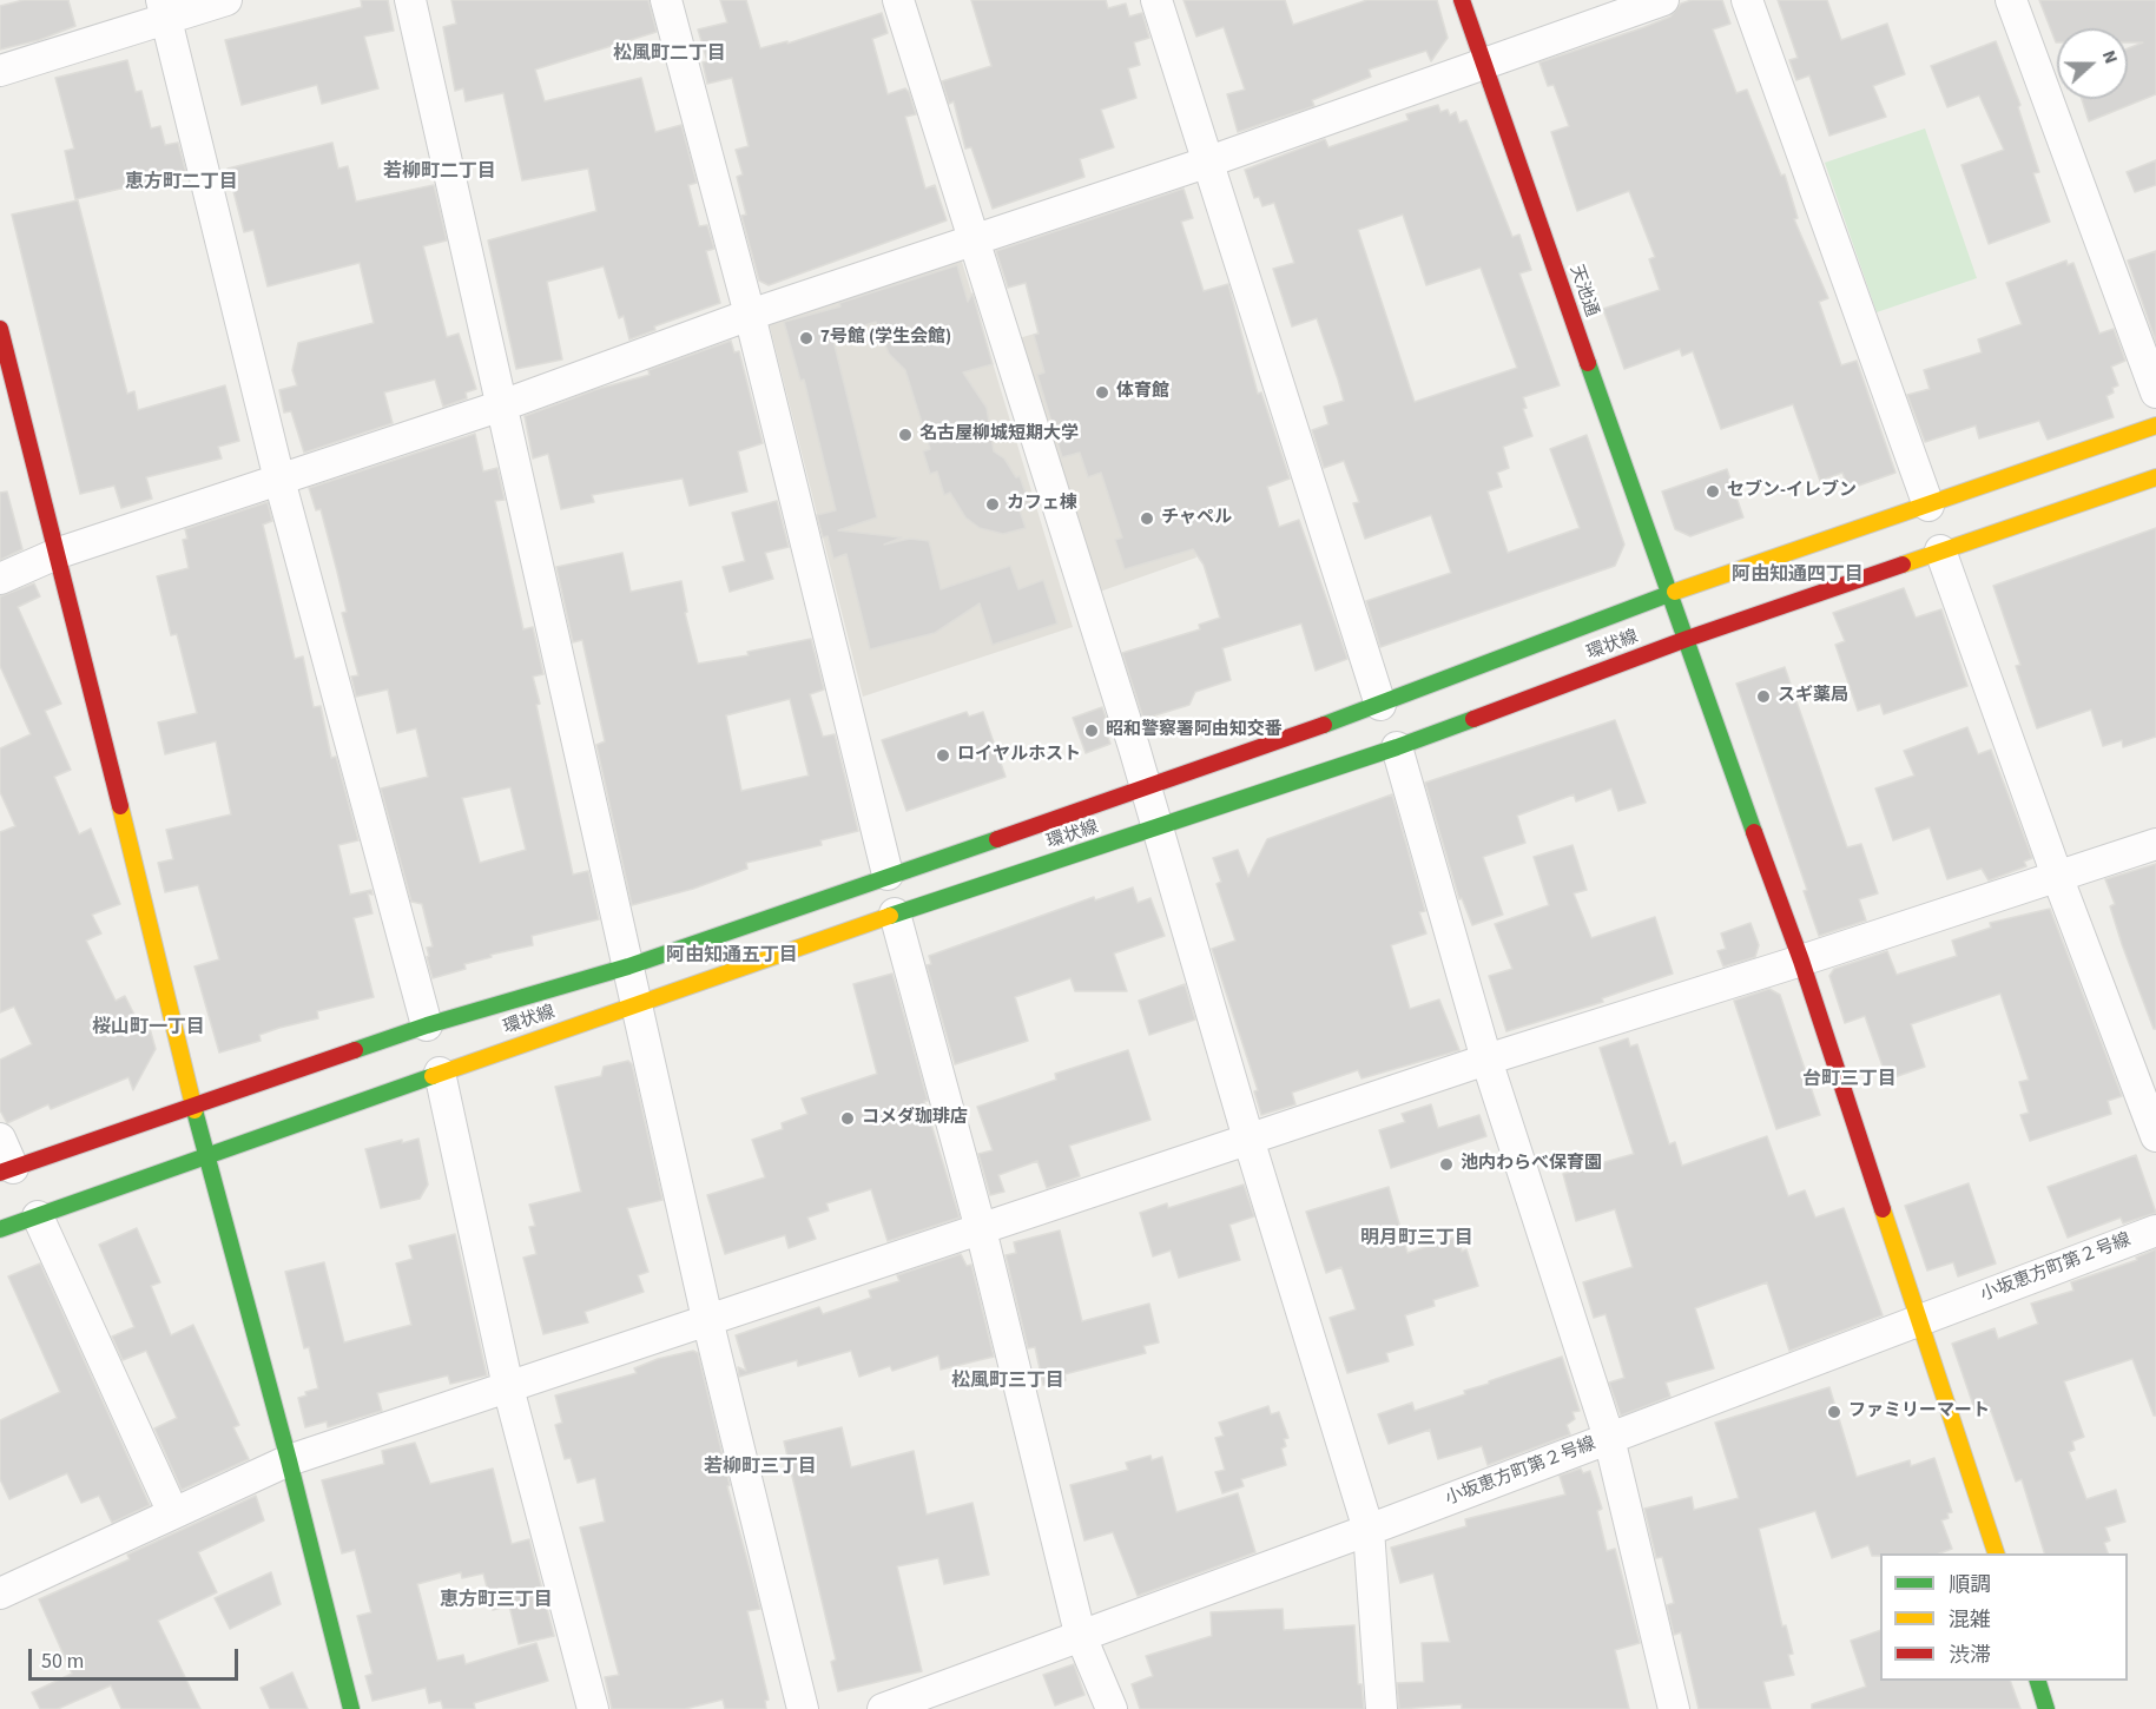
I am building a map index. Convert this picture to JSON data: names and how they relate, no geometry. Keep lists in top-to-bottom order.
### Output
{
  "streets": {
    "main road": ["天池通", "環状線"],
    "street": ["小坂恵方町第２号線"]
  },
  "crossings": [
    ["天池通", "環状線"],
    ["天池通", "小坂恵方町第２号線"]
  ],
  "districts": [
    "松風町二丁目",
    "若柳町二丁目",
    "恵方町二丁目",
    "阿由知通四丁目",
    "阿由知通五丁目",
    "桜山町一丁目",
    "台町三丁目",
    "明月町三丁目",
    "松風町三丁目",
    "若柳町三丁目",
    "恵方町三丁目"
  ],
  "places": [
    "7号館 (学生会館)",
    "体育館",
    "名古屋柳城短期大学",
    "セブン-イレブン",
    "カフェ棟",
    "チャペル",
    "スギ薬局",
    "昭和警察署阿由知交番",
    "ロイヤルホスト",
    "コメダ珈琲店",
    "池内わらべ保育園",
    "ファミリーマート"
  ],
  "legend": ["順調", "混雑", "渋滞"],
  "scale_bar": "50 m",
  "north": "right"
}
